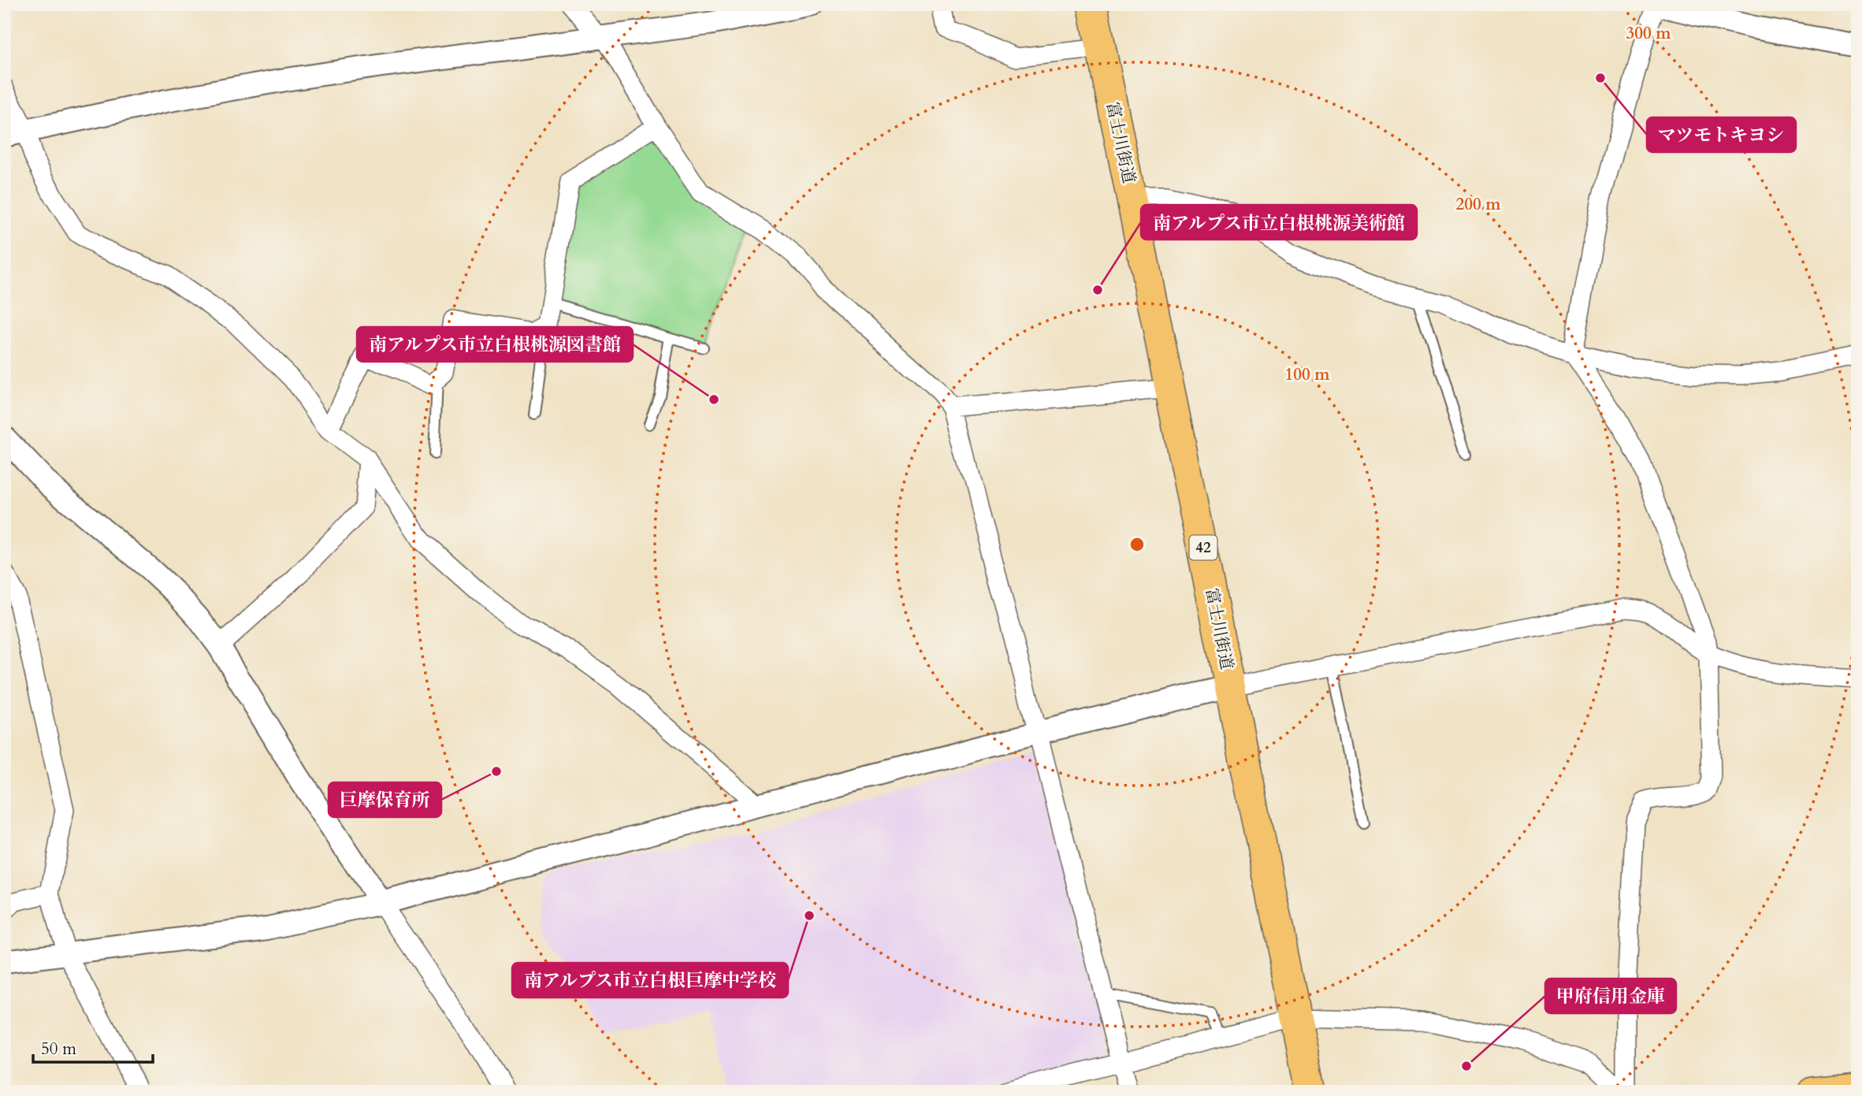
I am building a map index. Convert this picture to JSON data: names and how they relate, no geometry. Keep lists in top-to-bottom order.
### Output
{
  "streets": {
    "main road": ["富士川街道", "42"]
  },
  "places": [
    "マツモトキヨシ",
    "南アルプス市立白根桃源美術館",
    "南アルプス市立白根桃源図書館",
    "巨摩保育所",
    "南アルプス市立白根巨摩中学校",
    "甲府信用金庫"
  ],
  "scale_bar": "50 m",
  "rings": ["300 m", "200 m", "100 m"]
}
